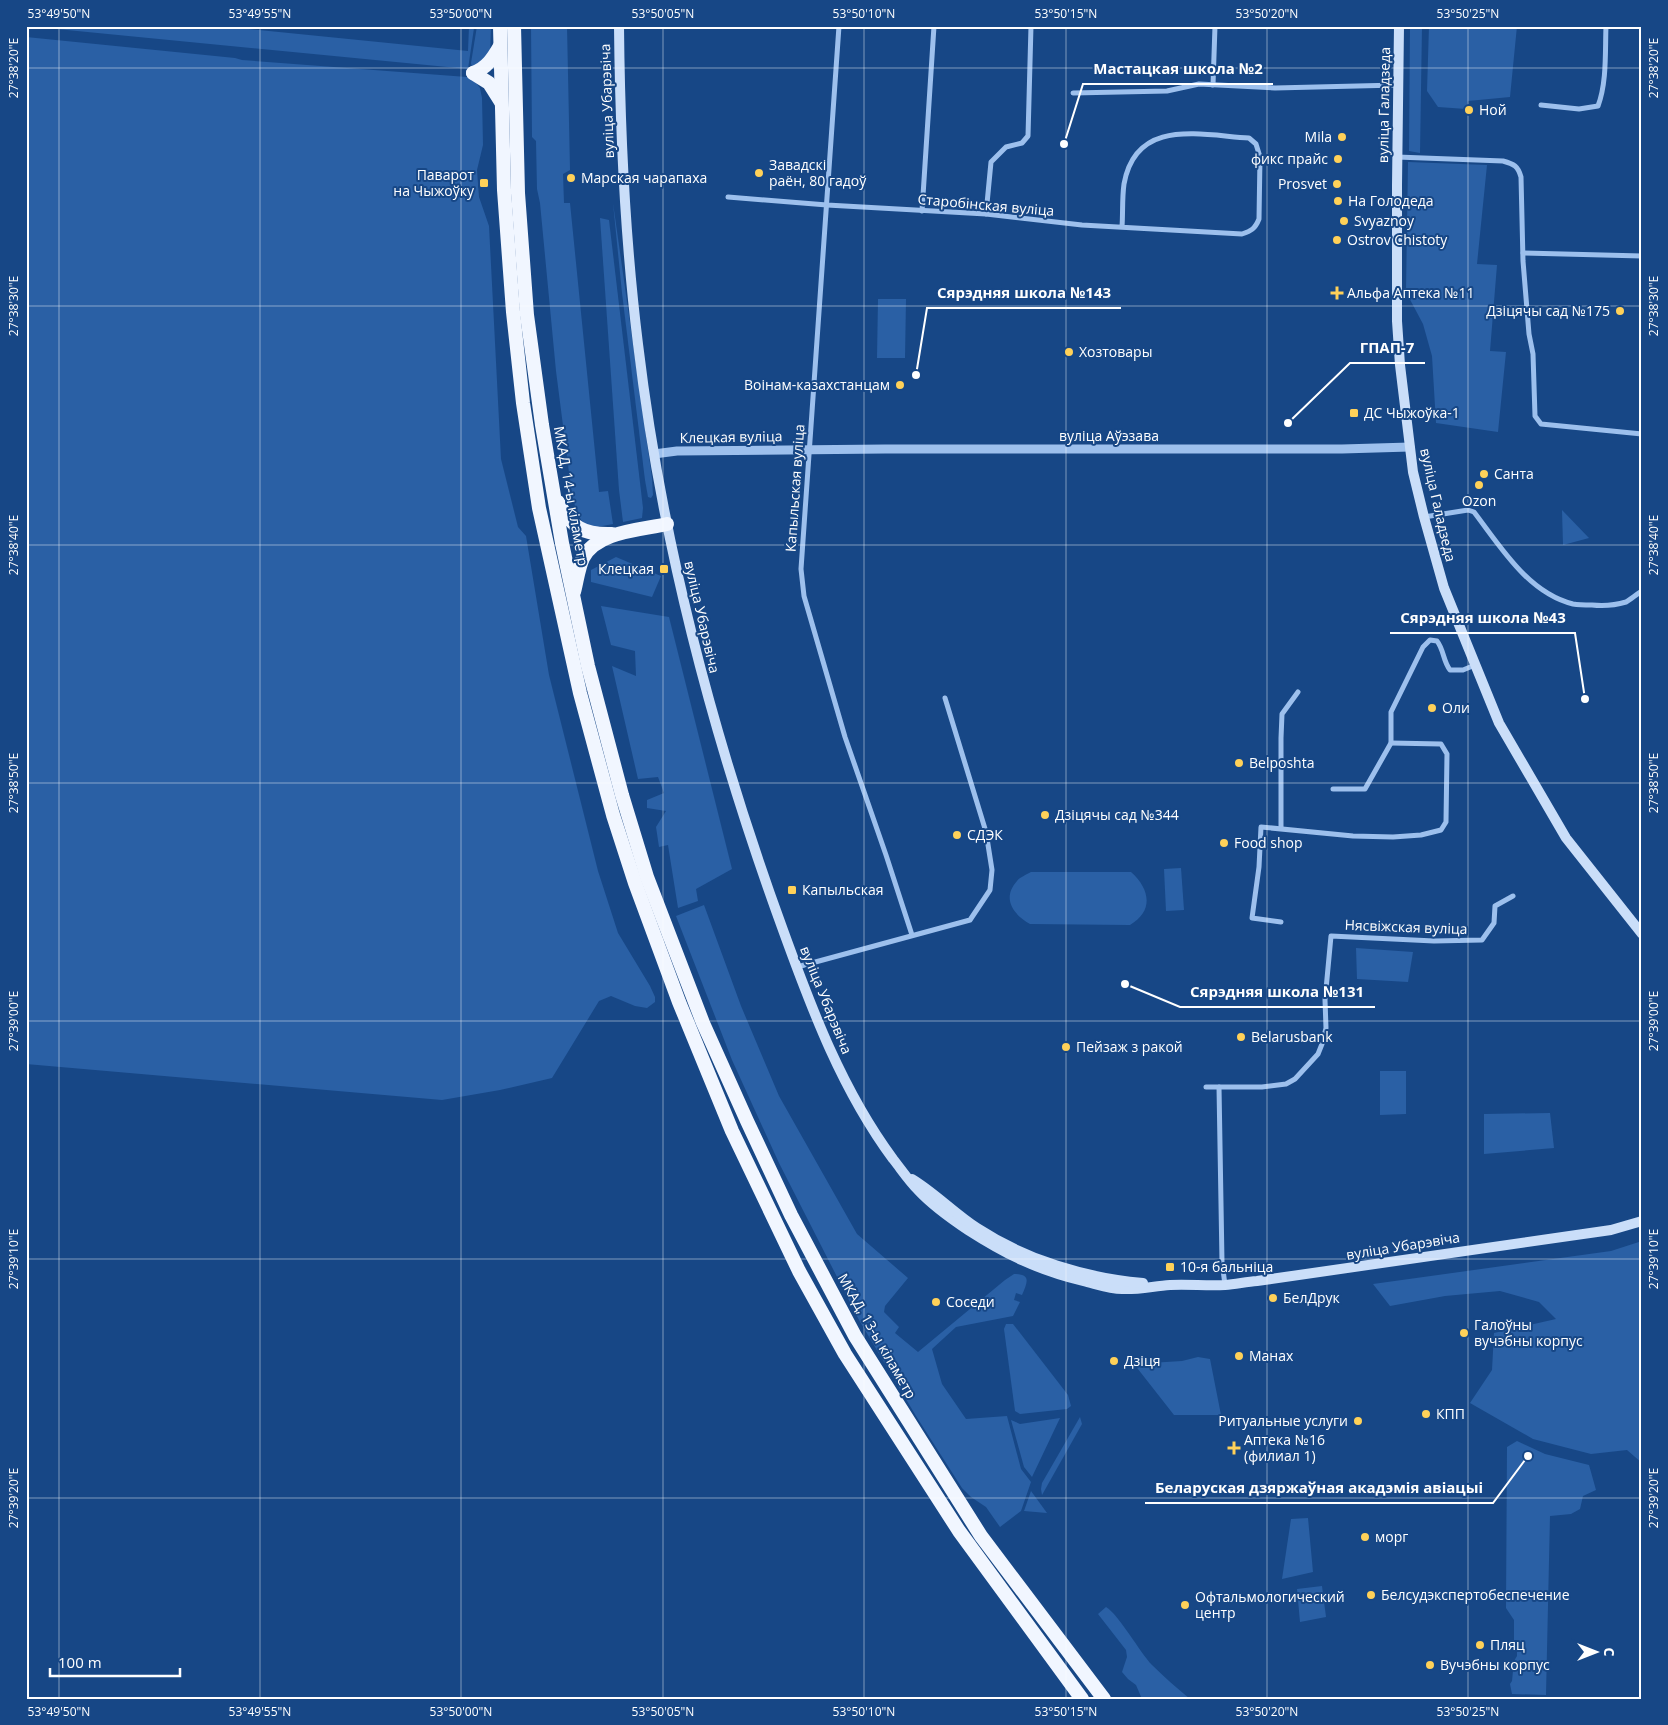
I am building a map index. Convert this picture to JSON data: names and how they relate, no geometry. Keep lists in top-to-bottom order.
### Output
{
  "streets": {
    "highway": ["МКАД, 14-ы кіламетр", "МКАД, 13-ы кіламетр"],
    "main road": ["вуліца Убарэвіча", "вуліца Галадзеда"],
    "street": [
      "Старобінская вуліца",
      "вуліца Аўэзава",
      "Клецкая вуліца",
      "Капыльская вуліца",
      "Нясвіжская вуліца"
    ]
  },
  "crossings": [
    ["вуліца Убарэвіча", "Клецкая вуліца"],
    ["вуліца Галадзеда", "вуліца Аўэзава"],
    ["Старобінская вуліца", "Капыльская вуліца"],
    ["вуліца Аўэзава", "Клецкая вуліца"],
    ["вуліца Аўэзава", "Капыльская вуліца"],
    ["Клецкая вуліца", "Капыльская вуліца"],
    ["МКАД, 14-ы кіламетр", "МКАД, 13-ы кіламетр"]
  ],
  "places": {
    "other": [
      "Ной",
      "Mila",
      "Мастацкая школа №2",
      "фикс прайс",
      "Завадскі раён, 80 гадоў",
      "Марская чарапаха",
      "Prosvet",
      "На Голодеда",
      "Svyaznoy",
      "Ostrov Chistoty",
      "Дзіцячы сад №175",
      "Хозтовары",
      "Сярэдняя школа №143",
      "Воінам-казахстанцам",
      "ГПАП-7",
      "Санта",
      "Ozon",
      "Сярэдняя школа №43",
      "Оли",
      "Belposhta",
      "Дзіцячы сад №344",
      "СДЭК",
      "Food shop",
      "Сярэдняя школа №131",
      "Belarusbank",
      "Пейзаж з ракой",
      "БелДрук",
      "Соседи",
      "Галоўны вучэбны корпус",
      "Манах",
      "Дзіця",
      "КПП",
      "Ритуальные услуги",
      "Беларуская дзяржаўная акадэмія авіацыі",
      "морг",
      "Белсудэкспертобеспечение",
      "Офтальмологический центр",
      "Пляц",
      "Вучэбны корпус"
    ],
    "transit": [
      "Паварот на Чыжоўку",
      "ДС Чыжоўка-1",
      "Клецкая",
      "Капыльская",
      "10-я бальніца"
    ],
    "health": ["Альфа Аптека №11", "Аптека №16 (филиал 1)"]
  },
  "scale_bar": "100 m",
  "north": "right",
  "coordinates": [
    "53°49'50\"N",
    "53°49'55\"N",
    "53°50'00\"N",
    "53°50'05\"N",
    "53°50'10\"N",
    "53°50'15\"N",
    "53°50'20\"N",
    "53°50'25\"N",
    "27°38'20\"E",
    "27°38'30\"E",
    "27°38'40\"E",
    "27°38'50\"E",
    "27°39'00\"E",
    "27°39'10\"E",
    "27°39'20\"E"
  ]
}
